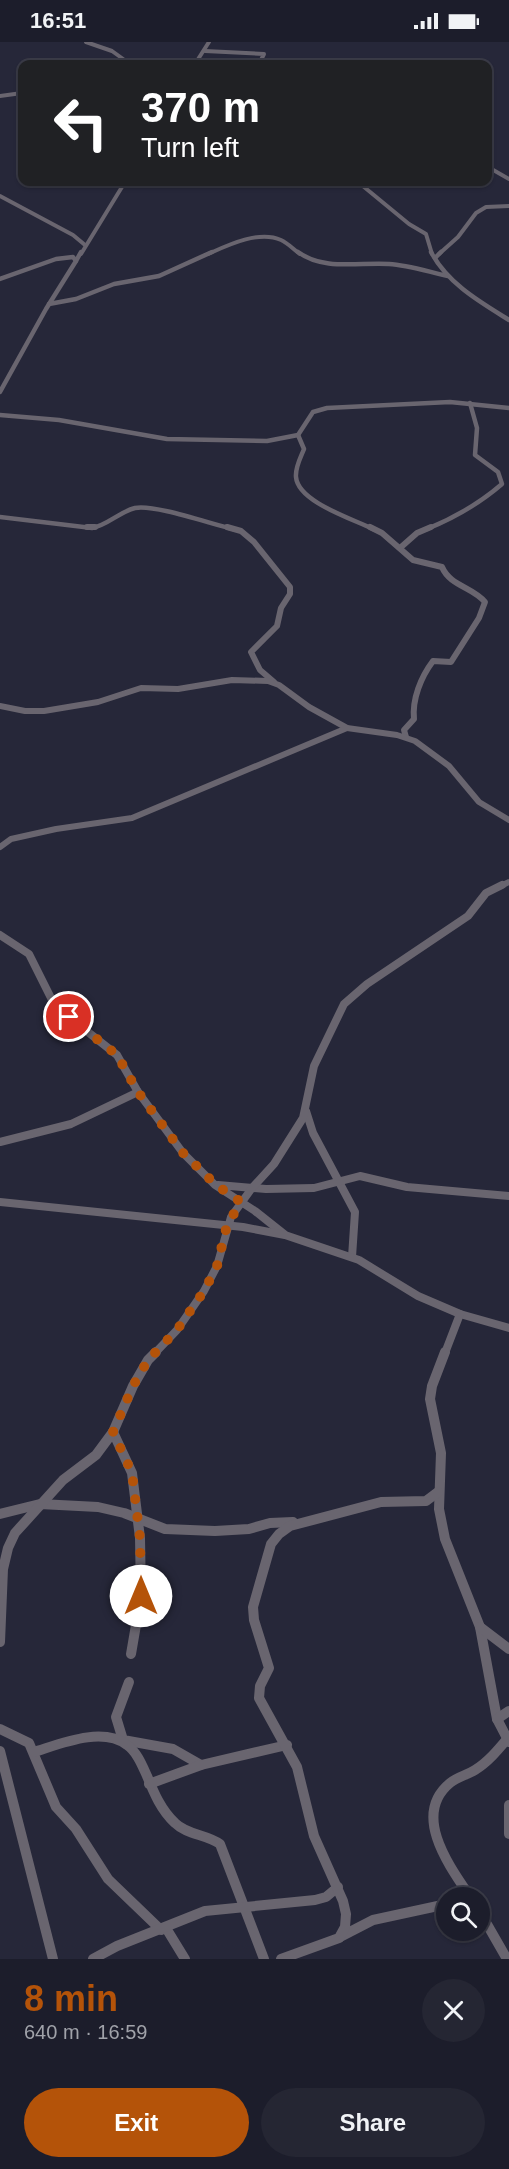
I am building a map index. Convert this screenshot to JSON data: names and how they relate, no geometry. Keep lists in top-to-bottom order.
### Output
{
  "page": {
    "status": "16:51",
    "turn": ["370 m", "Turn left"],
    "heading": ["8 min", "640 m · 16:59"],
    "buttons": ["Exit", "Share"]
  }
}
